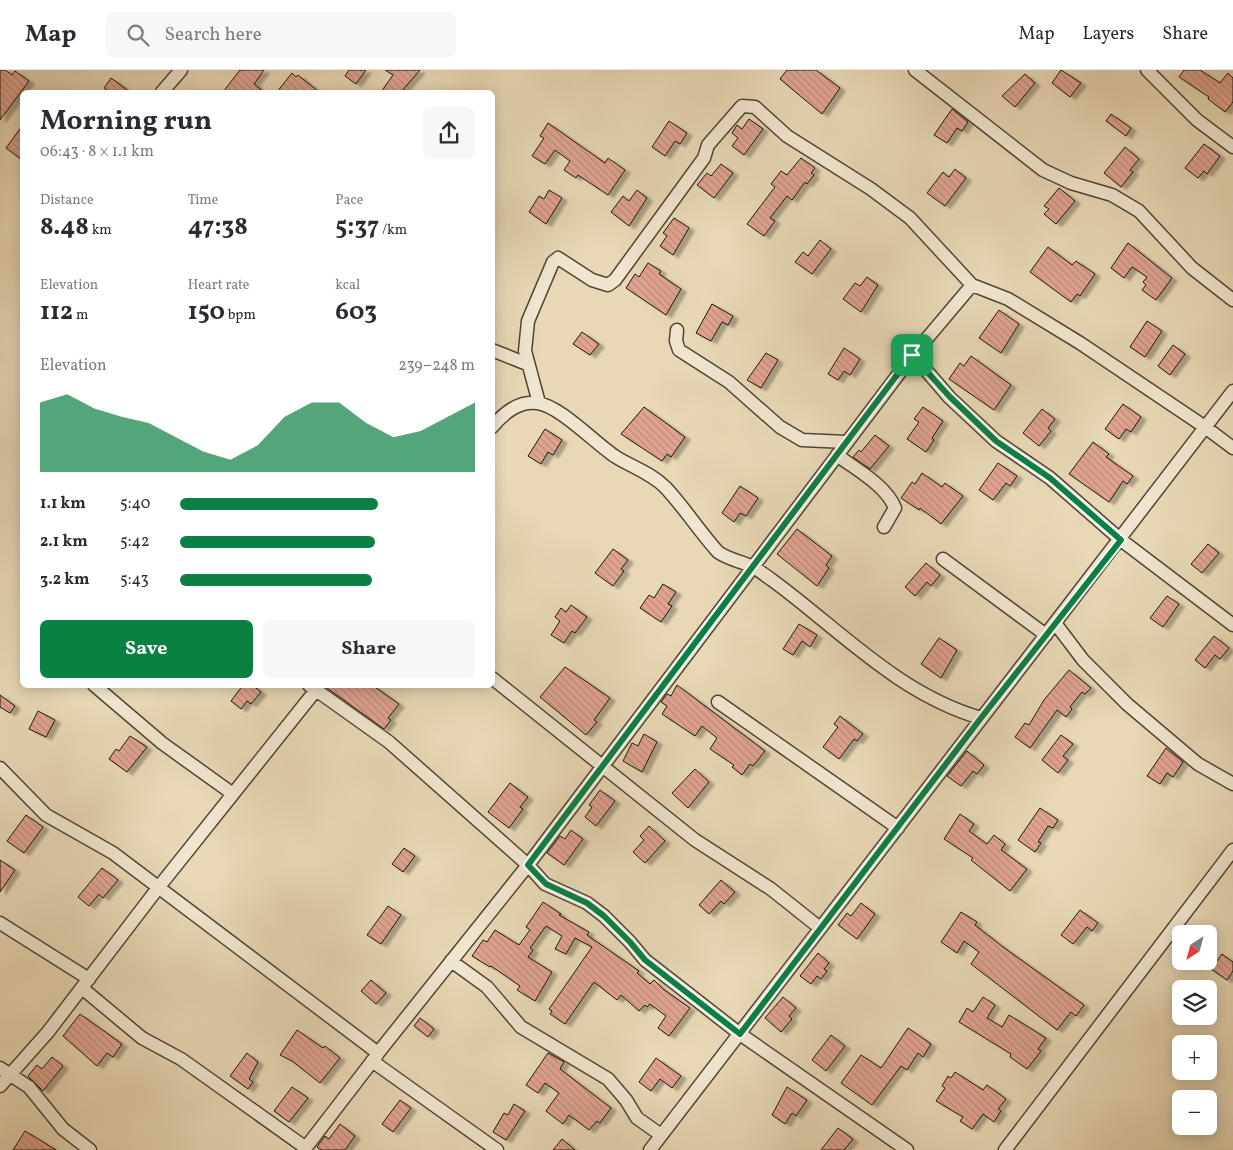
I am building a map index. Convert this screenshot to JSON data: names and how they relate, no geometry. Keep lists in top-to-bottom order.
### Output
{
  "north": "bottom left",
  "page": {
    "header": "Map",
    "search": "Search here",
    "nav": ["Map", "Layers", "Share"],
    "heading": ["Morning run", "06:43 · 8 × 1.1 km"],
    "stats": [
      ["Distance", "8.48 km"],
      ["Time", "47:38"],
      ["Pace", "5:37 /km"],
      ["Elevation", "112 m"],
      ["Heart rate", "150 bpm"],
      ["kcal", "603"]
    ],
    "chart": ["Elevation", "239–248 m"],
    "list": [
      {
        "name": "1.1 km",
        "note": "5:40"
      },
      {
        "name": "2.1 km",
        "note": "5:42"
      },
      {
        "name": "3.2 km",
        "note": "5:43"
      }
    ],
    "buttons": ["Save", "Share"],
    "map_buttons": ["+", "−"]
  }
}
